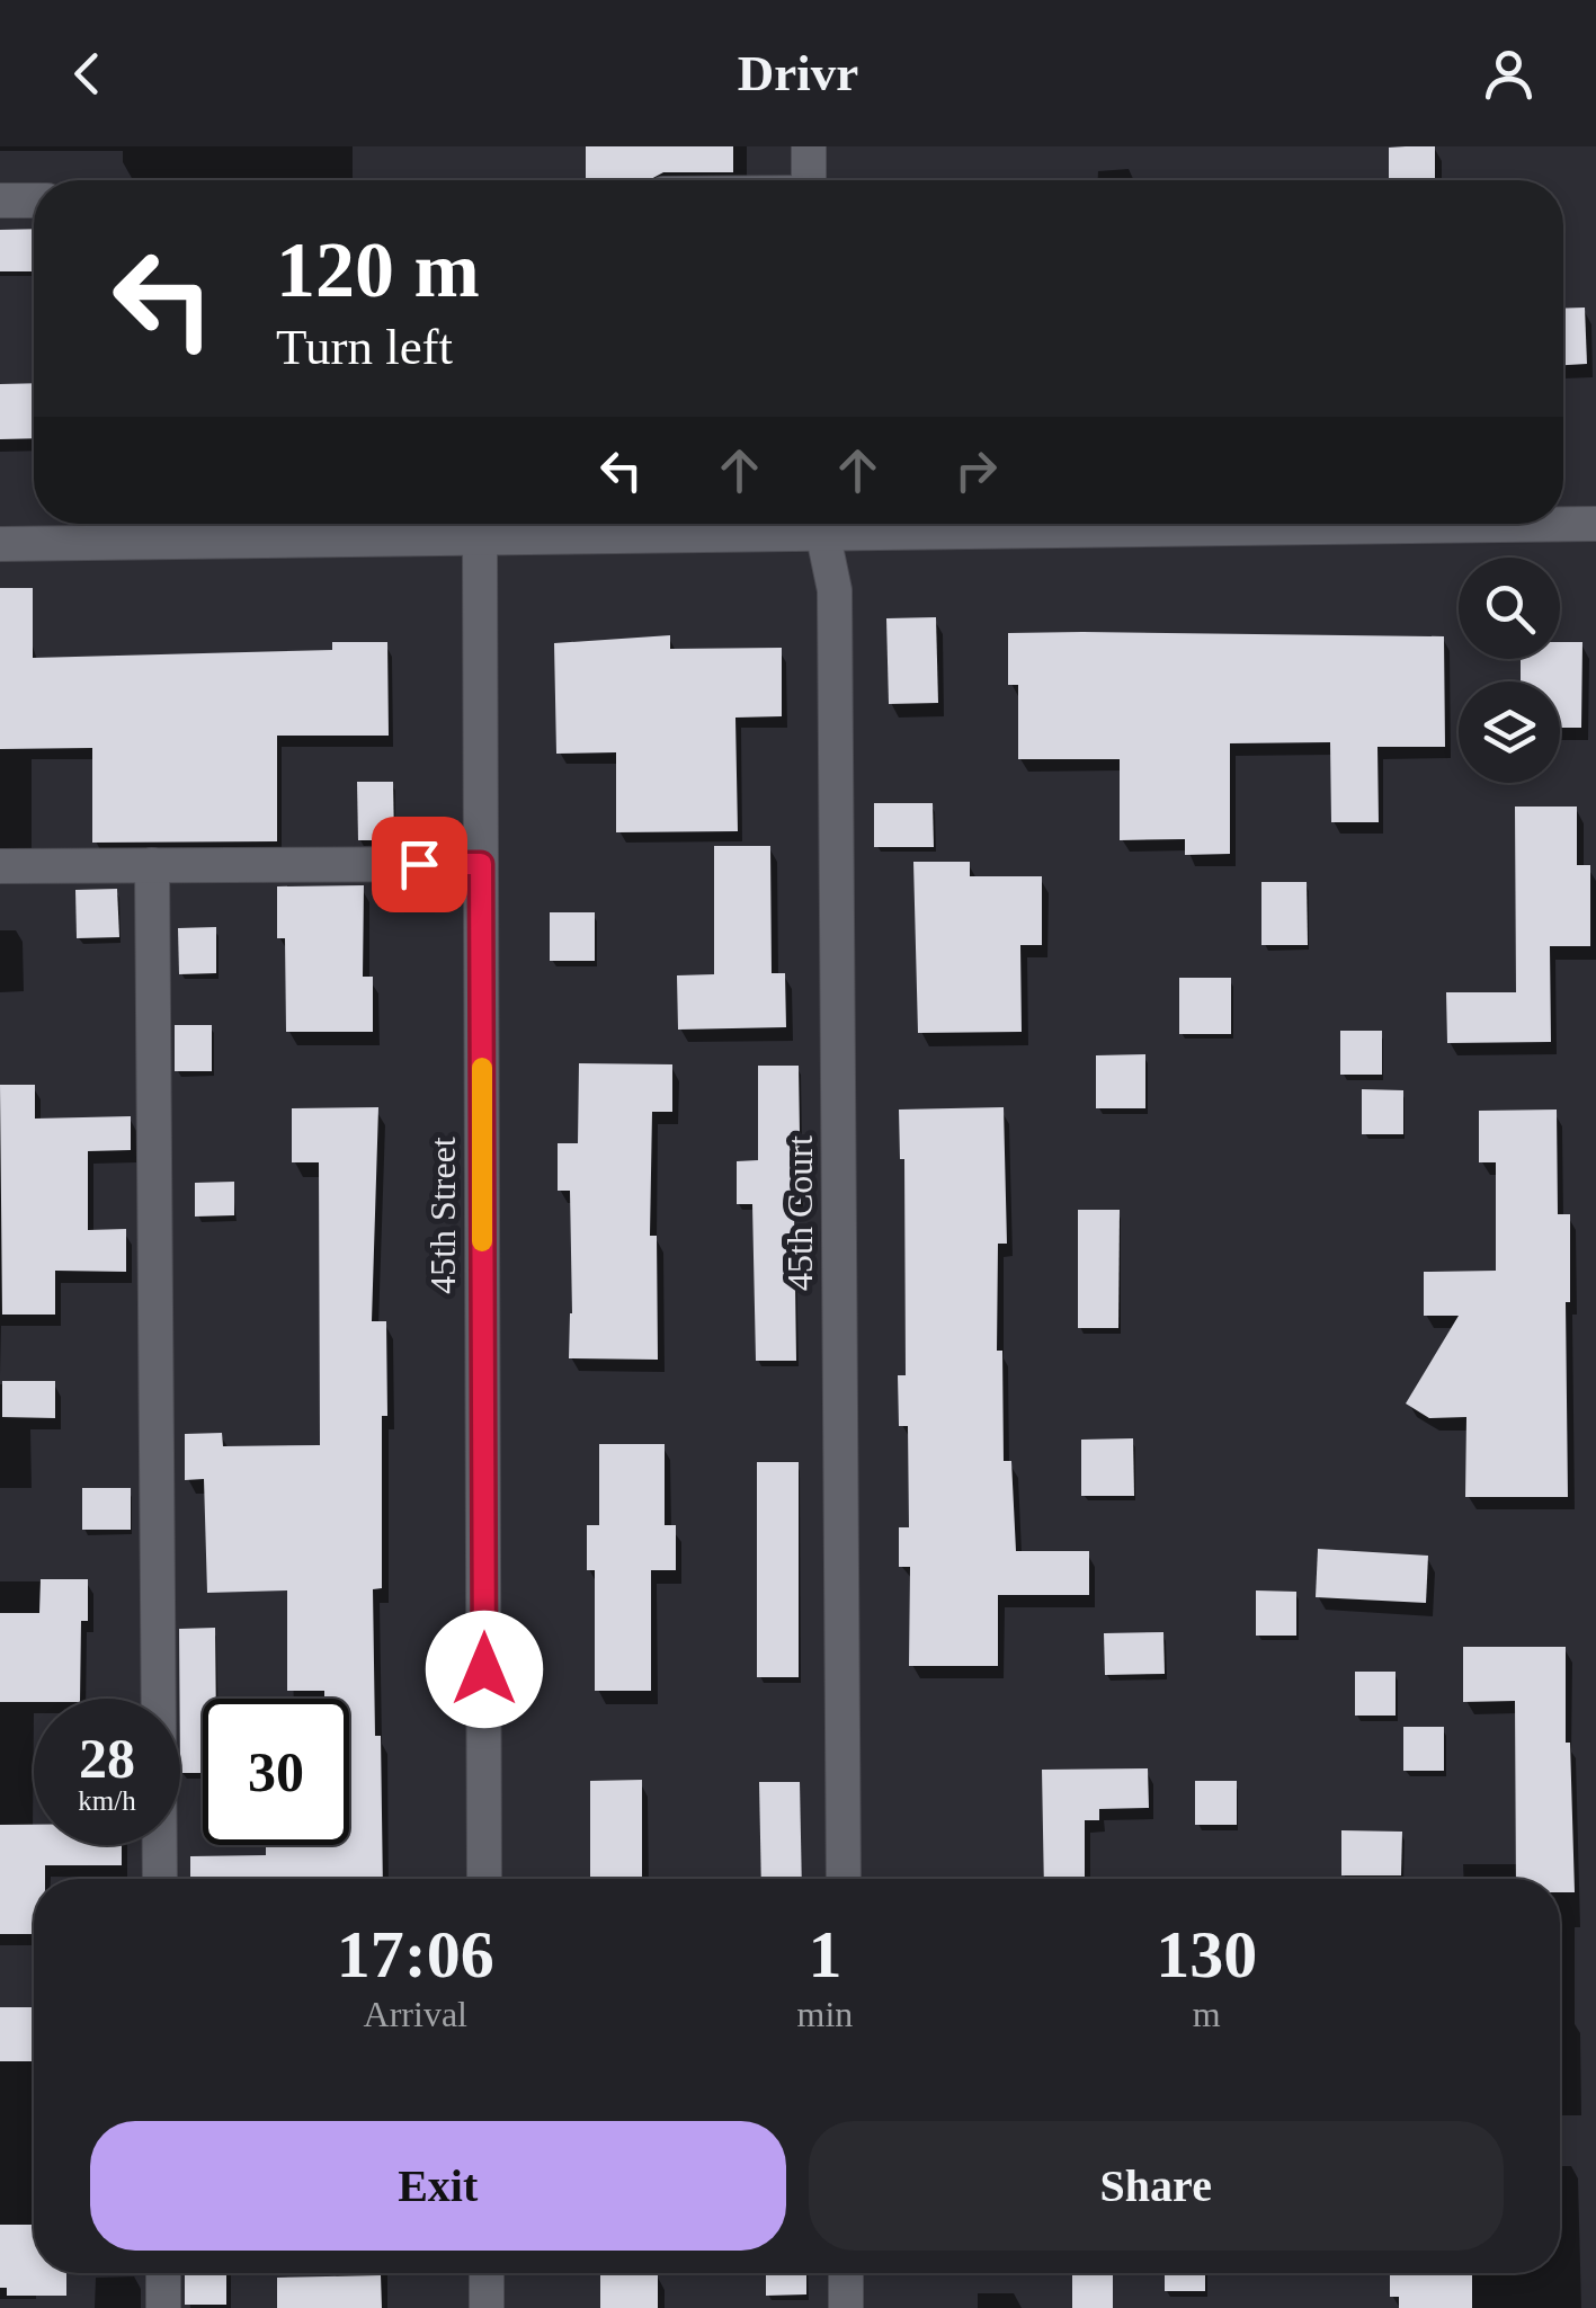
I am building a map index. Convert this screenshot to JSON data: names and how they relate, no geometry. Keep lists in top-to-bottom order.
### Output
{
  "streets": {
    "street": ["45th Court", "45th Street"]
  },
  "page": {
    "header": "Drivr",
    "turn": ["120 m", "Turn left"],
    "speed": "28 km/h",
    "limit": "30",
    "eta": [
      "17:06",
      "Arrival",
      "1",
      "min",
      "130",
      "m"
    ],
    "buttons": ["Exit", "Share"]
  }
}
